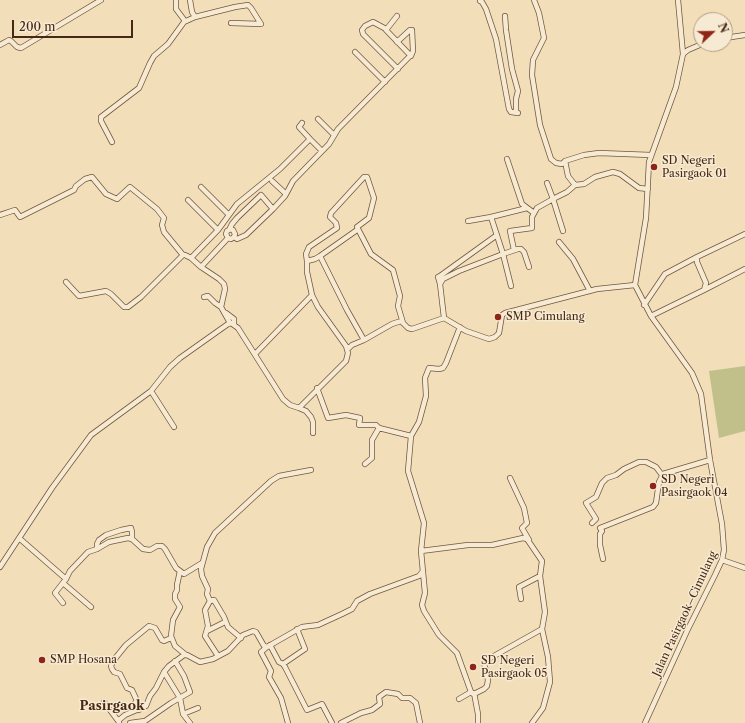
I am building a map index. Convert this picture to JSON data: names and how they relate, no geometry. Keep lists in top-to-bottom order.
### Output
{
  "streets": {
    "street": ["Jalan Pasirgaok–Cimulang"]
  },
  "districts": ["Pasirgaok"],
  "places": [
    "SD Negeri Pasirgaok 01",
    "SMP Cimulang",
    "SD Negeri Pasirgaok 04",
    "SMP Hosana",
    "SD Negeri Pasirgaok 05"
  ],
  "scale_bar": "200 m",
  "north": "right"
}
